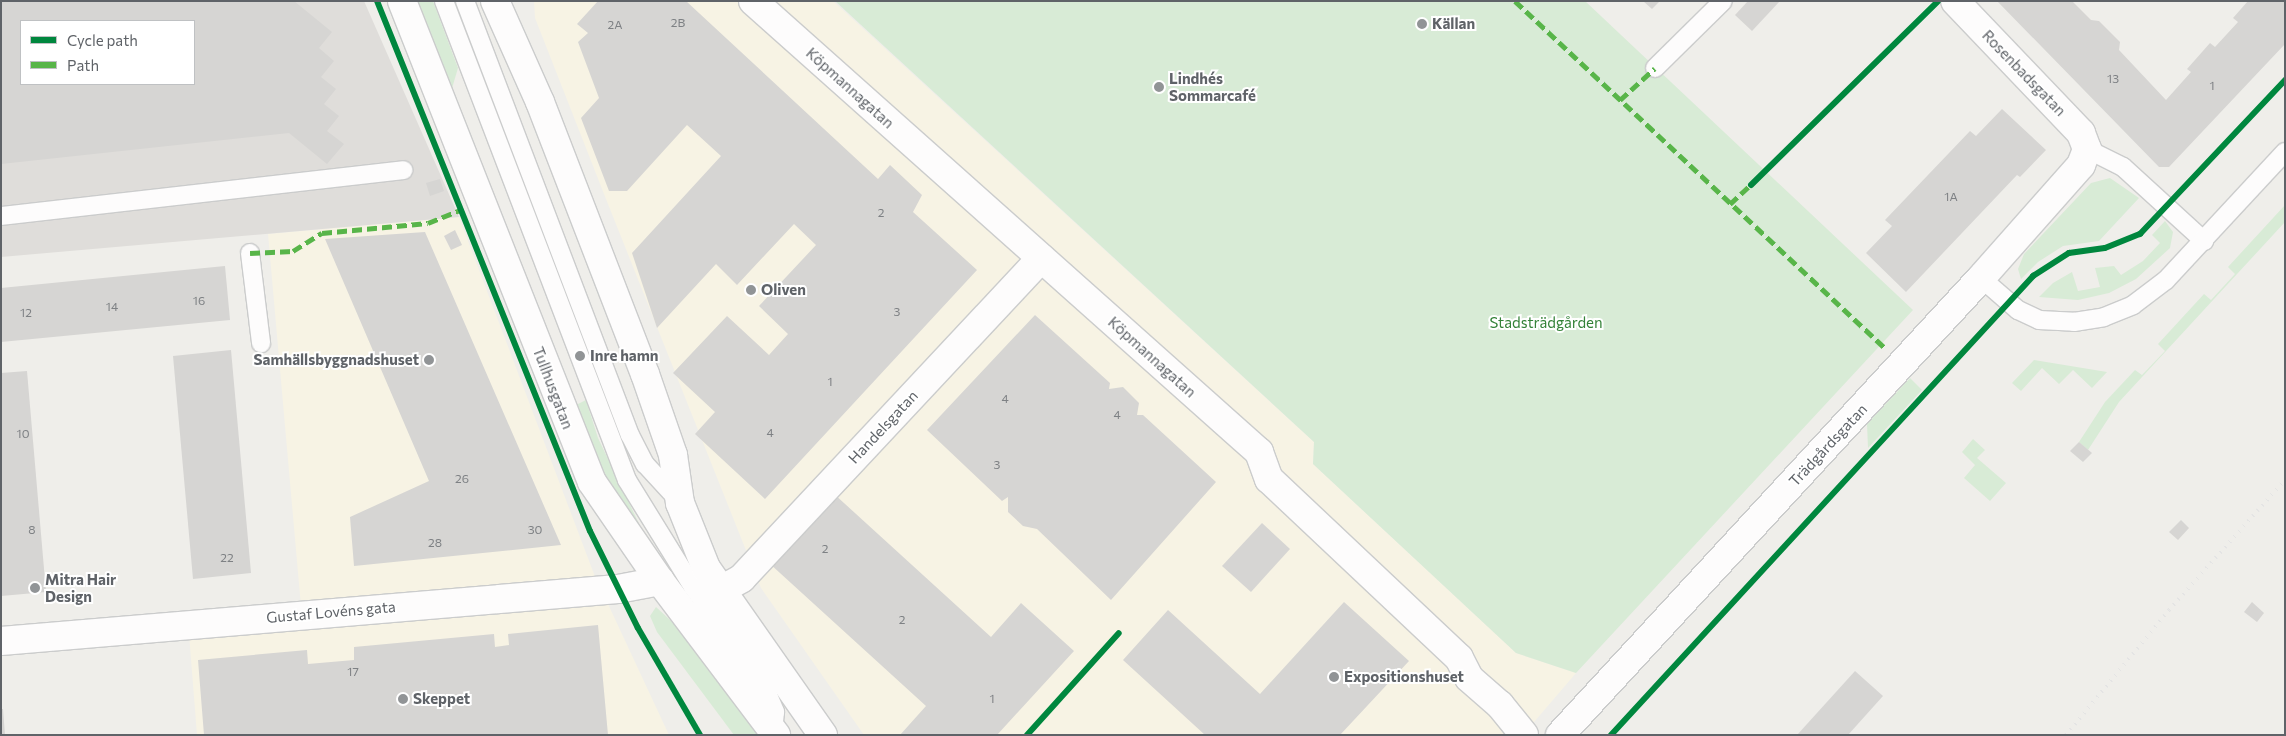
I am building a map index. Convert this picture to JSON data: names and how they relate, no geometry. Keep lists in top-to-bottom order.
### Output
{
  "streets": {
    "street": [
      "Rosenbadsgatan",
      "Köpmannagatan",
      "Tullhusgatan",
      "Handelsgatan",
      "Trädgårdsgatan",
      "Gustaf Lovéns gata"
    ]
  },
  "crossings": [
    ["Rosenbadsgatan", "Trädgårdsgatan"],
    ["Köpmannagatan", "Handelsgatan"],
    ["Tullhusgatan", "Gustaf Lovéns gata"]
  ],
  "parks": ["Stadsträdgården"],
  "places": [
    "Källan",
    "Lindhés Sommarcafé",
    "Oliven",
    "Inre hamn",
    "Samhällsbyggnadshuset",
    "Mitra Hair Design",
    "Expositionshuset",
    "Skeppet"
  ],
  "house_numbers": [
    "2B",
    "2A",
    "13",
    "1",
    "1A",
    "2",
    "16",
    "14",
    "3",
    "12",
    "1",
    "4",
    "4",
    "4",
    "10",
    "3",
    "26",
    "8",
    "30",
    "28",
    "2",
    "22",
    "2",
    "17",
    "1"
  ],
  "legend": ["Cycle path", "Path"]
}
